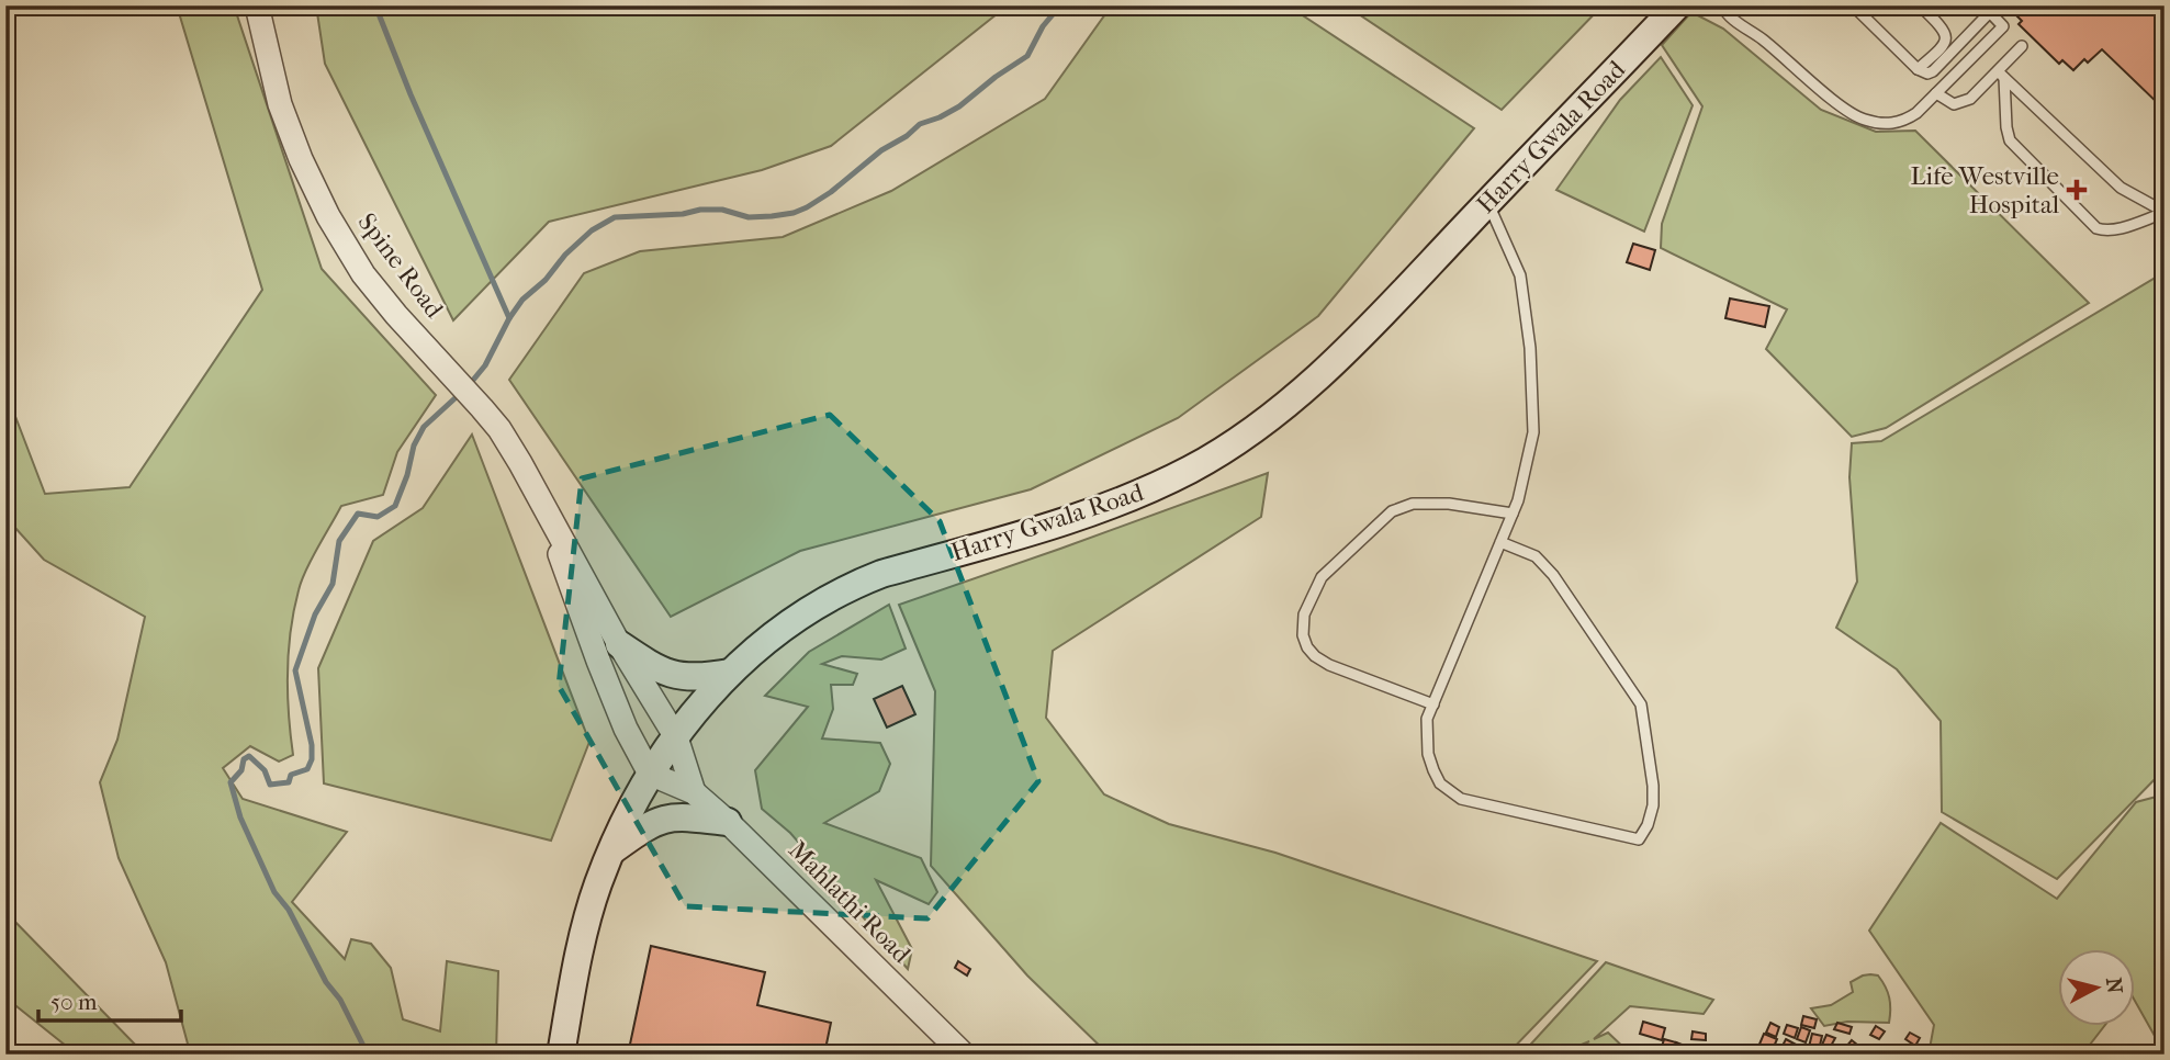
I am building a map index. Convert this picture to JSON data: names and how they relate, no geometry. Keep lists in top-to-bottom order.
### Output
{
  "streets": {
    "main road": ["Harry Gwala Road"],
    "street": ["Spine Road", "Mahlathi Road"]
  },
  "crossings": [
    ["Harry Gwala Road", "Spine Road"],
    ["Harry Gwala Road", "Mahlathi Road"],
    ["Spine Road", "Mahlathi Road"]
  ],
  "places": {
    "health": ["Life Westville Hospital"]
  },
  "scale_bar": "50 m",
  "north": "right"
}
